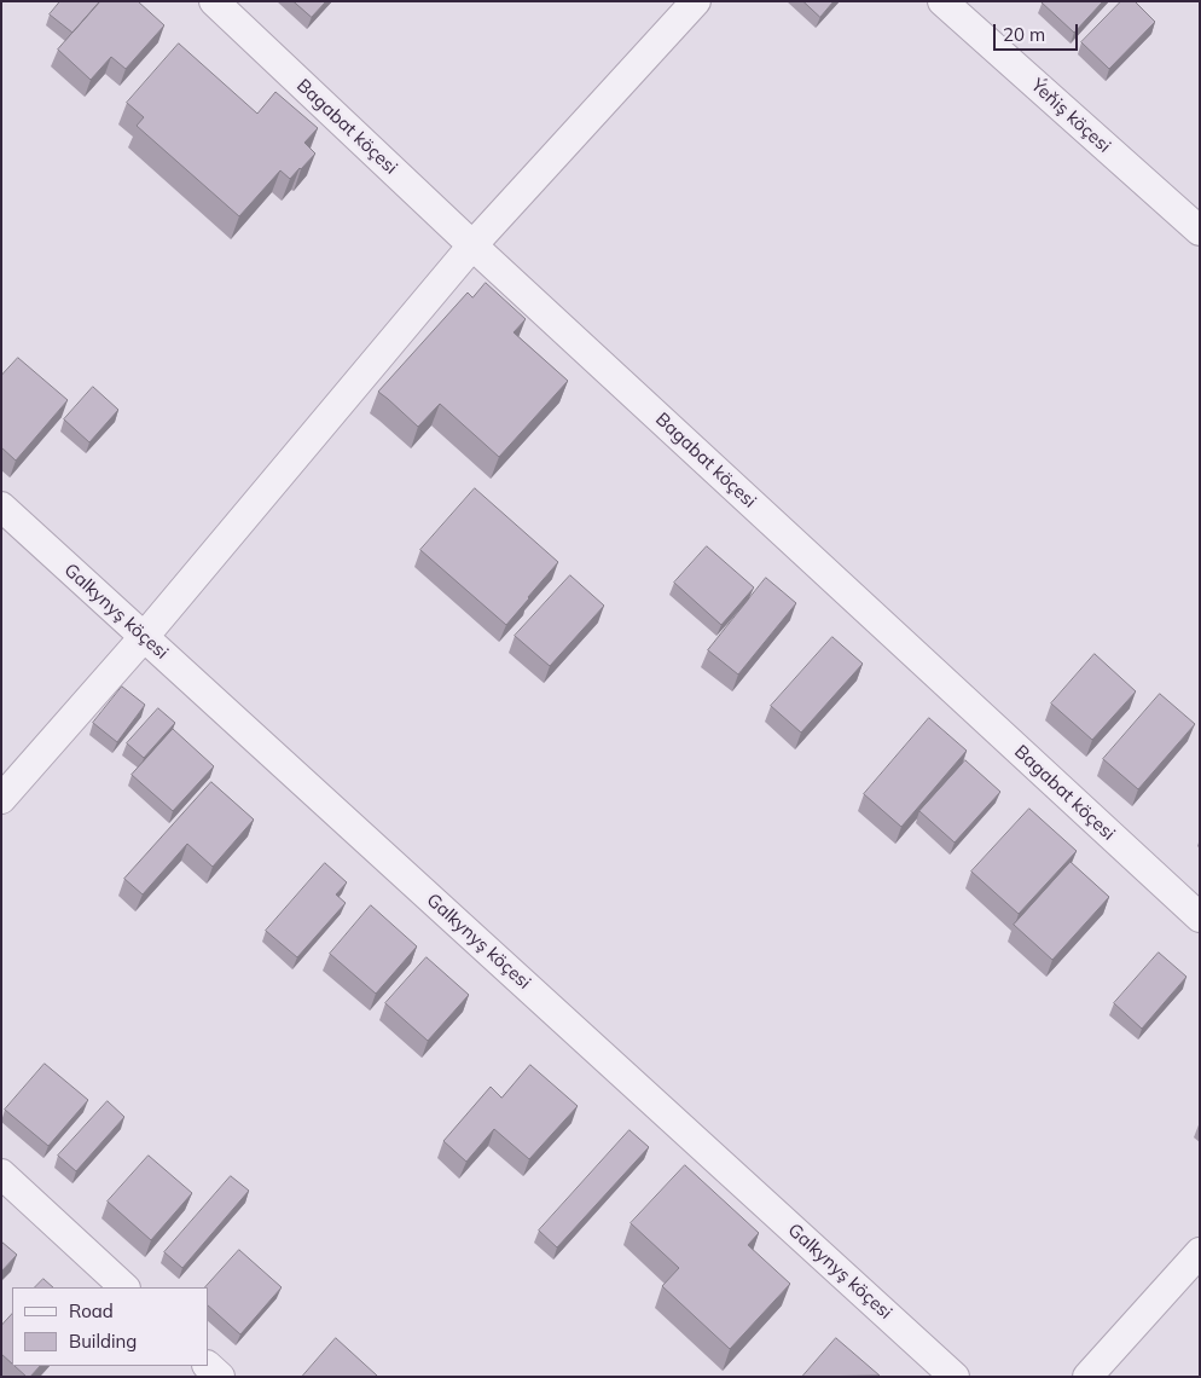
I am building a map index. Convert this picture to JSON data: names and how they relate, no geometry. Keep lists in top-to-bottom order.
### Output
{
  "streets": {
    "street": ["Ýeňiş köçesi", "Bagabat köçesi", "Galkynyş köçesi"]
  },
  "legend": ["Road", "Building"],
  "scale_bar": "20 m"
}
